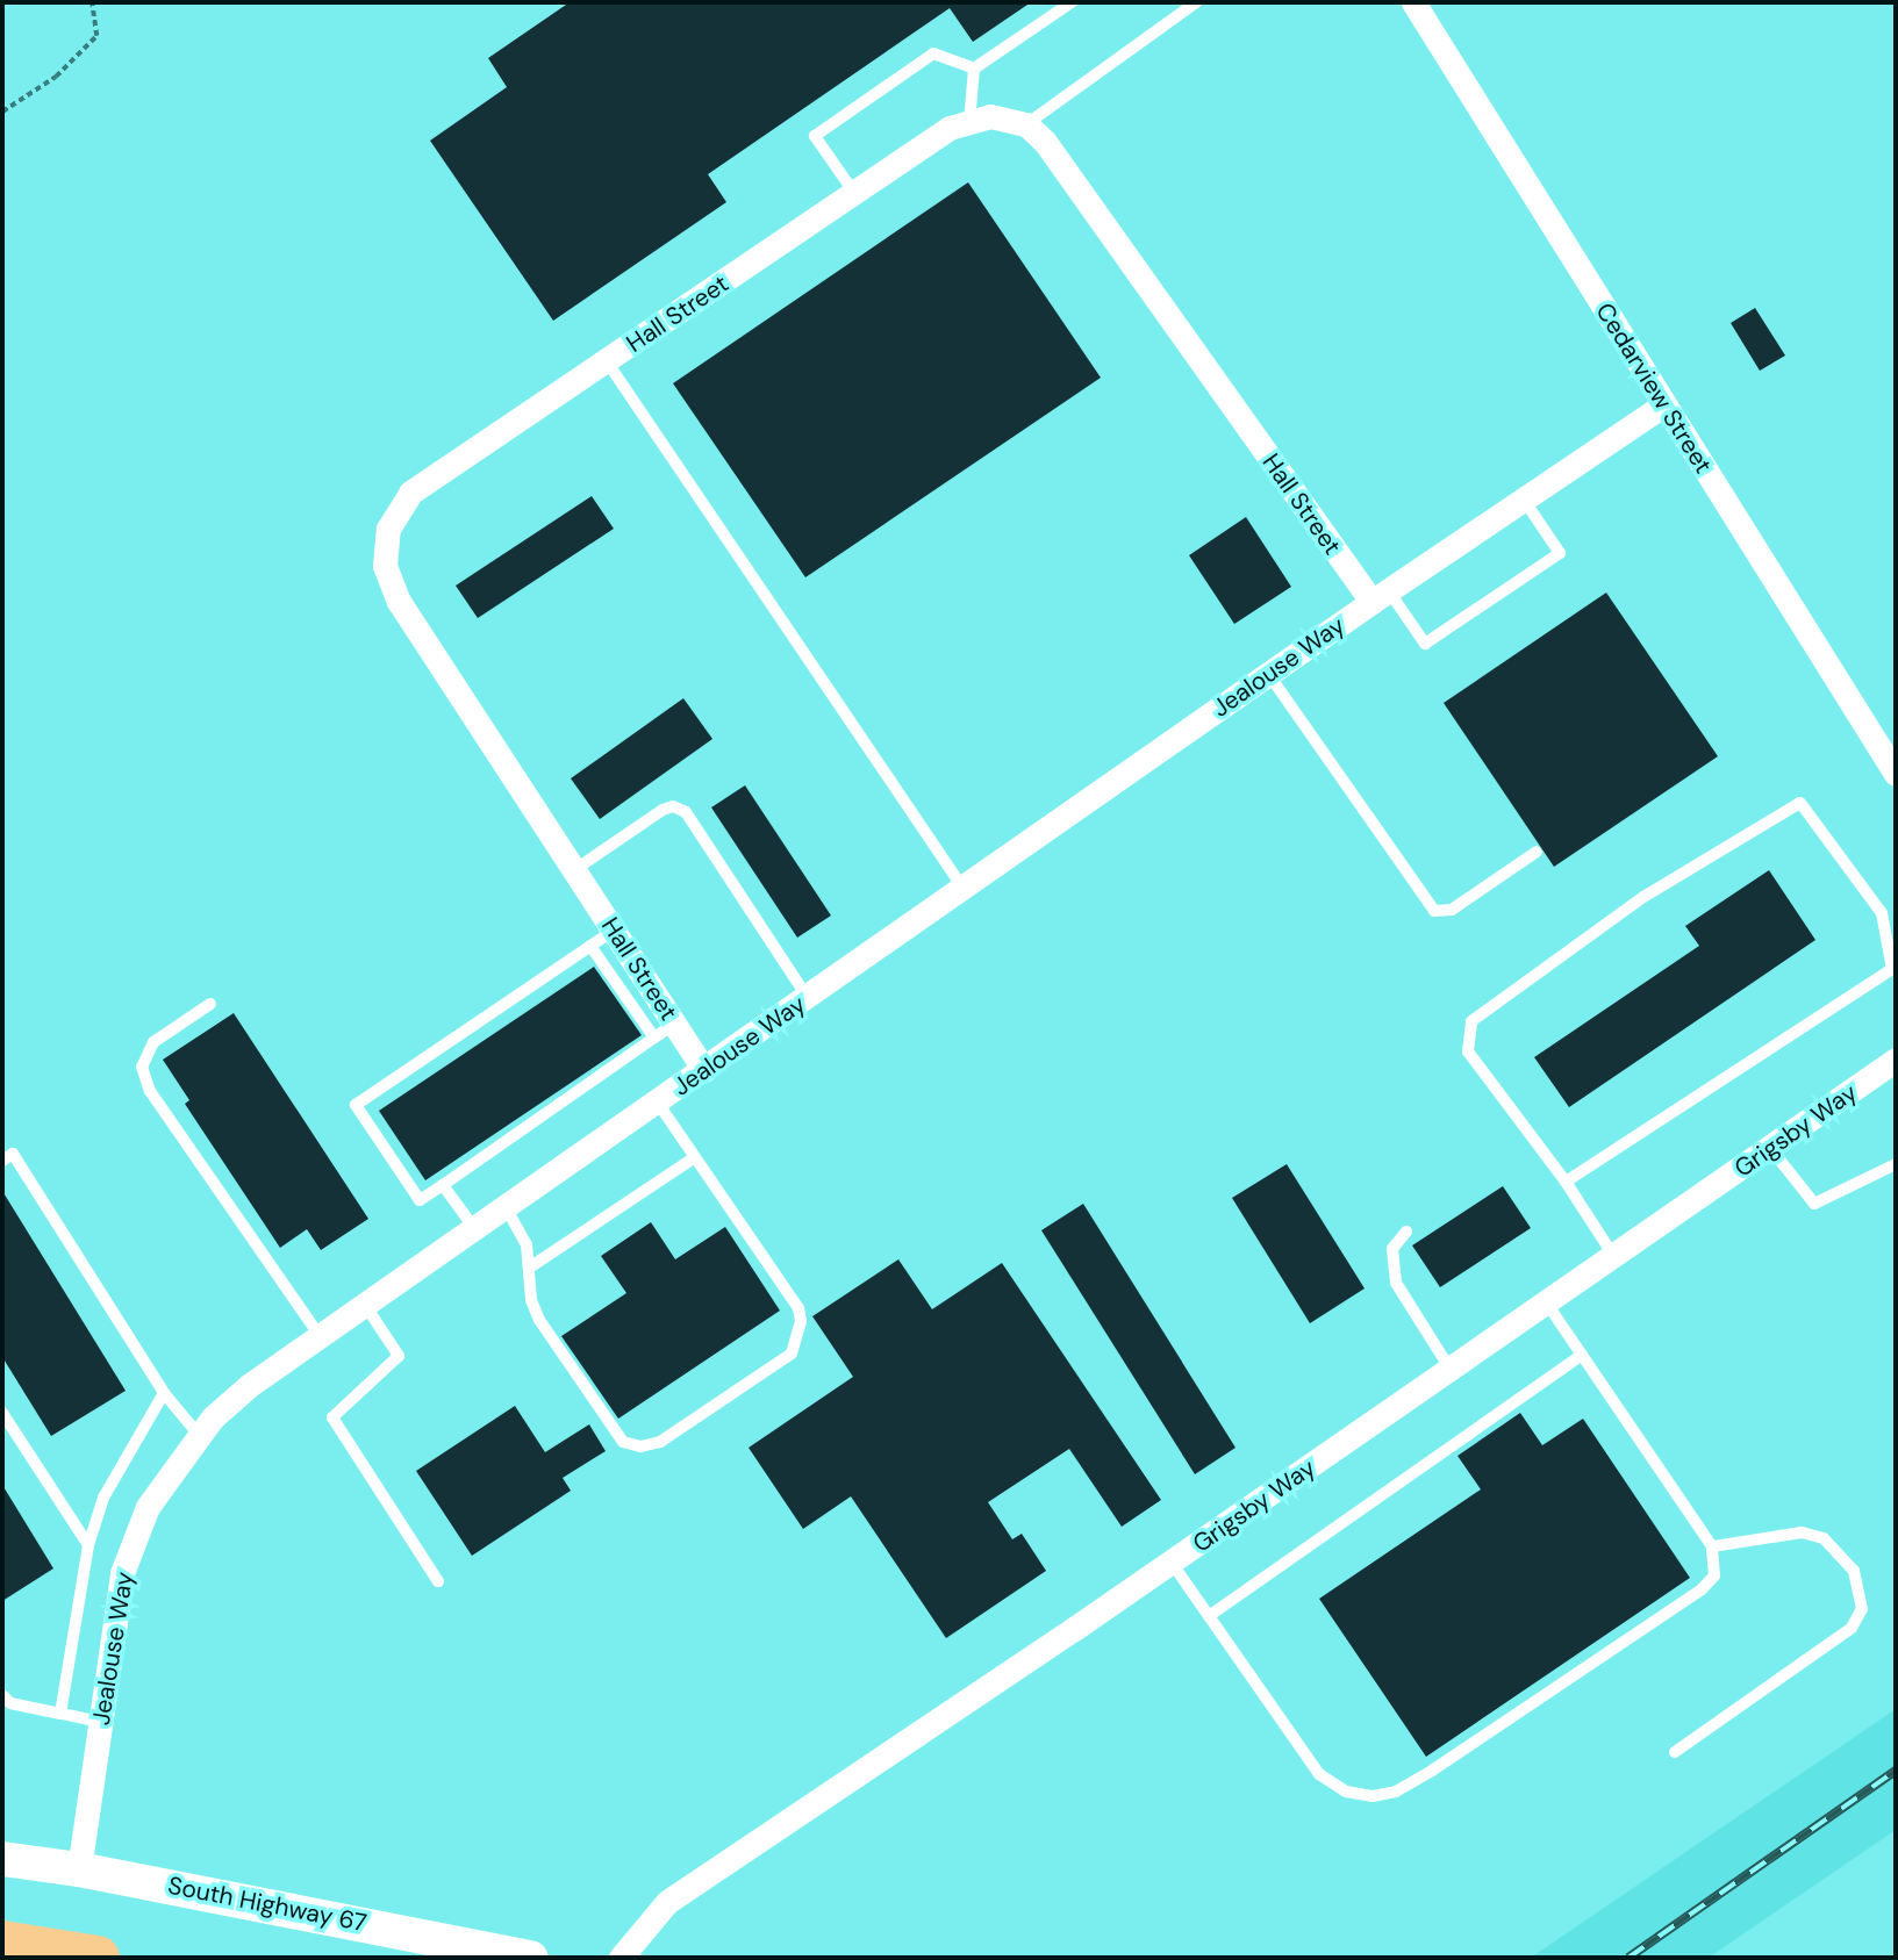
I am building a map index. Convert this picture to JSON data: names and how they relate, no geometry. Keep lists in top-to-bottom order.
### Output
{
  "streets": {
    "main road": ["South Highway 67"],
    "street": [
      "Hall Street",
      "Cedarview Street",
      "Jealouse Way",
      "Grigsby Way"
    ]
  },
  "crossings": [
    ["Hall Street", "Jealouse Way"],
    ["Cedarview Street", "Jealouse Way"],
    ["Jealouse Way", "South Highway 67"]
  ]
}
